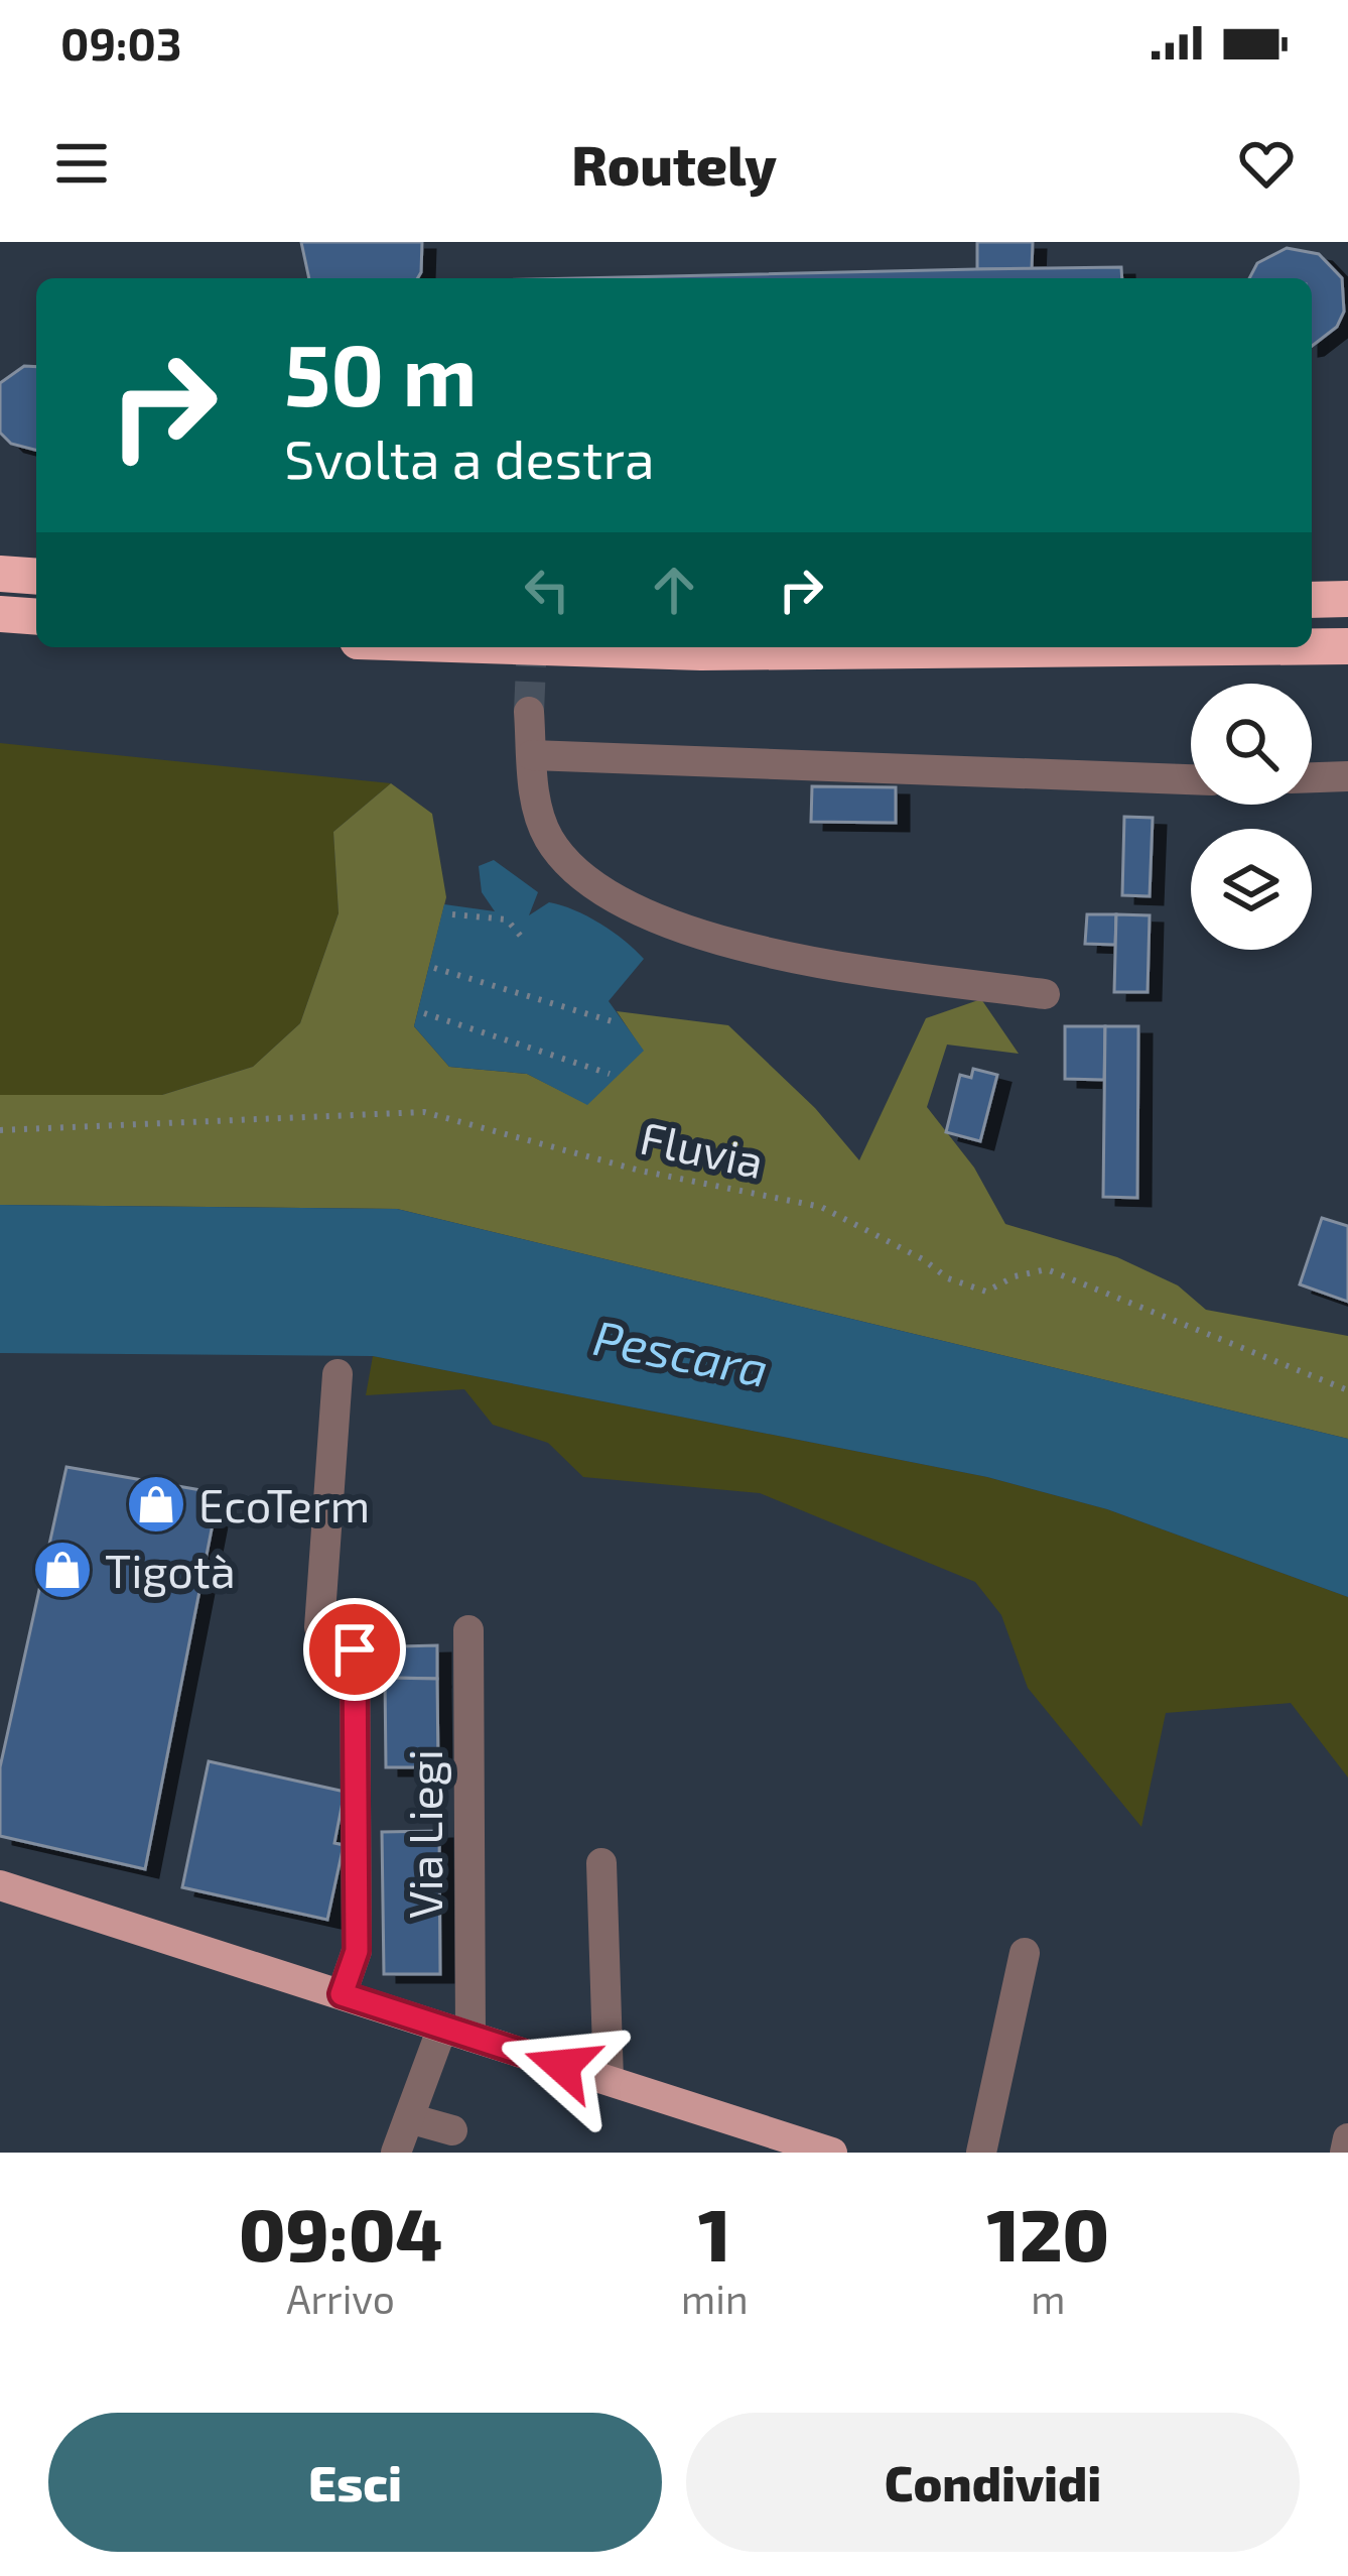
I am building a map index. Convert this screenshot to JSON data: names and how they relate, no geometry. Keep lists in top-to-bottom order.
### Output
{
  "streets": {
    "street": ["Via Liegi"],
    "path": ["Fluvia"]
  },
  "water": ["Pescara"],
  "places": {
    "shop": ["EcoTerm", "Tigotà"]
  },
  "page": {
    "status": "09:03",
    "header": "Routely",
    "turn": ["50 m", "Svolta a destra"],
    "eta": [
      "09:04",
      "Arrivo",
      "1",
      "min",
      "120",
      "m"
    ],
    "buttons": ["Esci", "Condividi"]
  }
}
